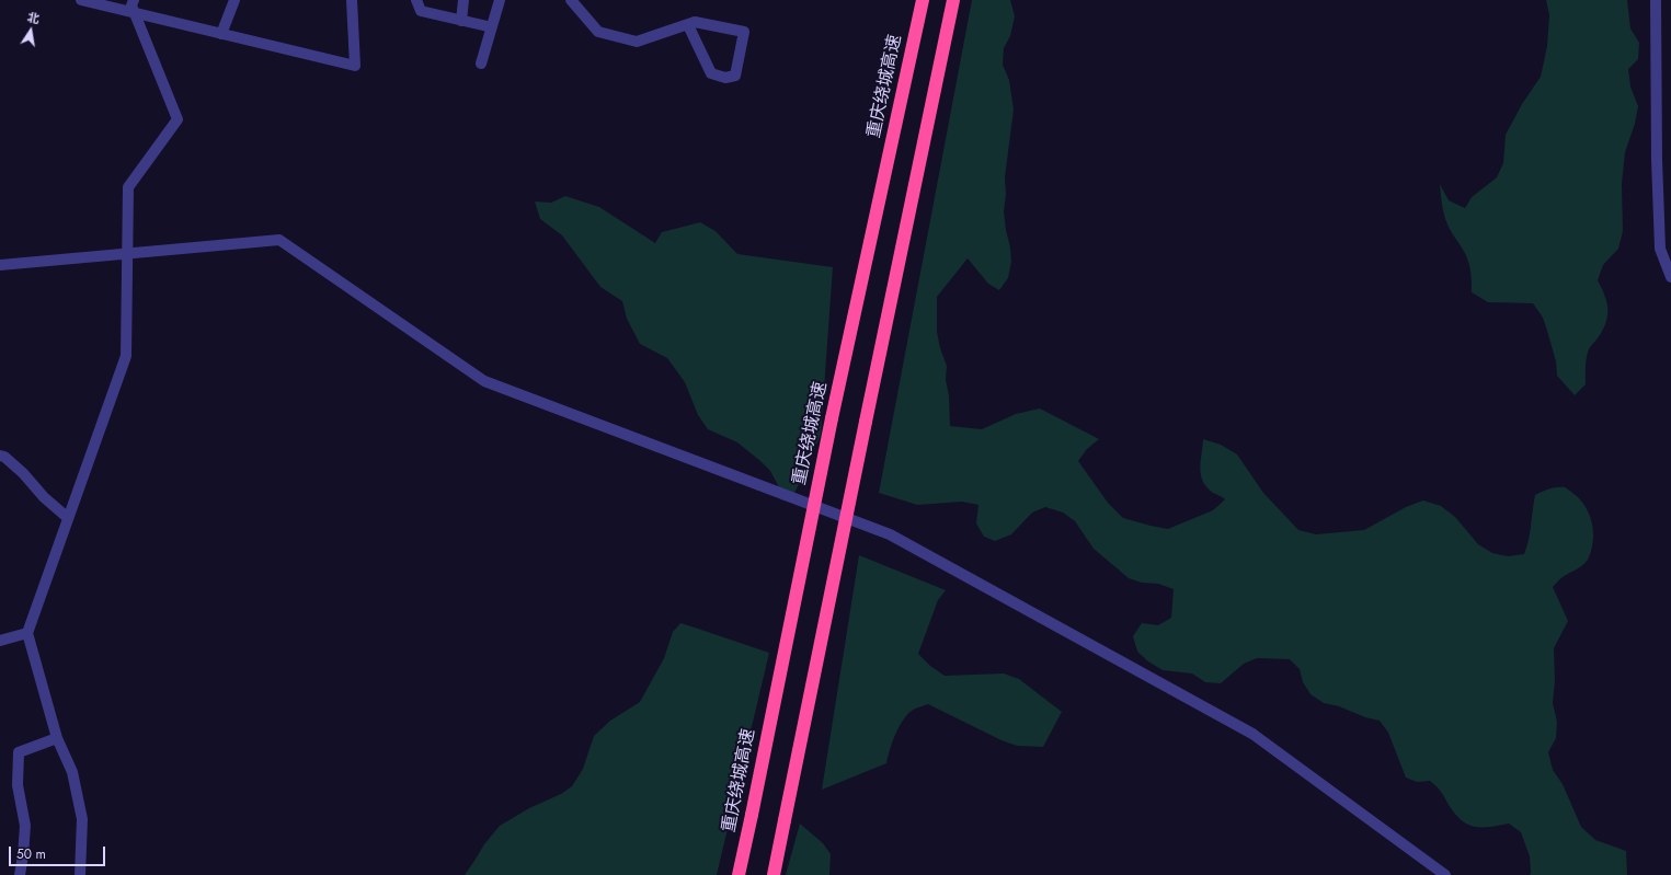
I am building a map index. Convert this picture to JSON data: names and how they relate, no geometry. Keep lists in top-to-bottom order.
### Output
{
  "streets": {
    "highway": ["重庆绕城高速"]
  },
  "scale_bar": "50 m",
  "north": "top"
}
